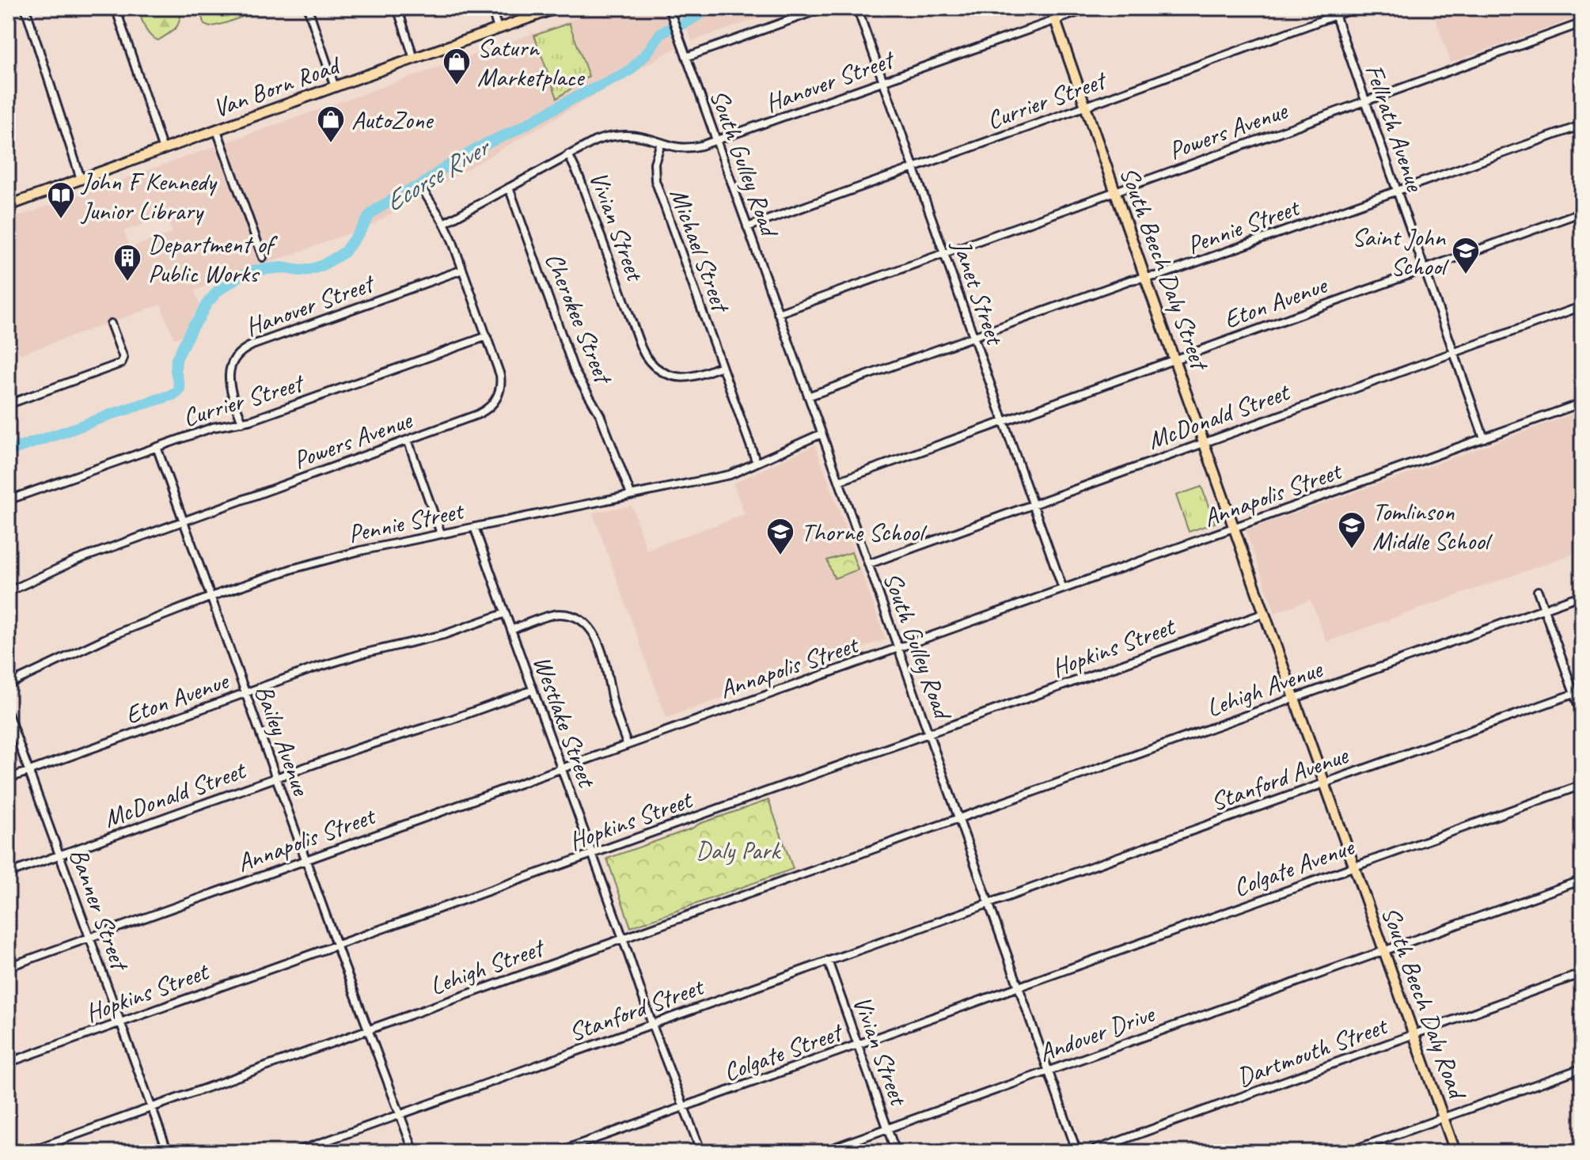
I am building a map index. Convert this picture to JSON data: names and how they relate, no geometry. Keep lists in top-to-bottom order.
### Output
{
  "streets": {
    "main road": ["Van Born Road", "South Beech Daly Street", "South Beech Daly Road"],
    "street": [
      "Hanover Street",
      "Currier Street",
      "Fellrath Avenue",
      "Powers Avenue",
      "South Gulley Road",
      "Vivian Street",
      "Pennie Street",
      "Michael Street",
      "Janet Street",
      "Eton Avenue",
      "Cherokee Street",
      "McDonald Street",
      "Annapolis Street",
      "Hopkins Street",
      "Lehigh Avenue",
      "Westlake Street",
      "Bailey Avenue",
      "Stanford Avenue",
      "Colgate Avenue",
      "Banner Street",
      "Lehigh Street",
      "Stanford Street",
      "Andover Drive",
      "Dartmouth Street",
      "Colgate Street"
    ]
  },
  "crossings": [
    ["Hanover Street", "Currier Street"],
    ["Hanover Street", "Powers Avenue"],
    ["Hanover Street", "South Gulley Road"],
    ["Hanover Street", "Vivian Street"],
    ["Hanover Street", "Michael Street"],
    ["Hanover Street", "South Beech Daly Street"],
    ["Hanover Street", "Janet Street"],
    ["Hanover Street", "Cherokee Street"],
    ["Currier Street", "Fellrath Avenue"],
    ["Currier Street", "Powers Avenue"],
    ["Currier Street", "South Gulley Road"],
    ["Currier Street", "South Beech Daly Street"],
    ["Currier Street", "Janet Street"],
    ["Currier Street", "Bailey Avenue"],
    ["Fellrath Avenue", "Powers Avenue"],
    ["Fellrath Avenue", "Pennie Street"],
    ["Fellrath Avenue", "Eton Avenue"],
    ["Fellrath Avenue", "McDonald Street"],
    ["Fellrath Avenue", "Annapolis Street"],
    ["Powers Avenue", "South Gulley Road"],
    ["Powers Avenue", "South Beech Daly Street"],
    ["Powers Avenue", "Janet Street"],
    ["Powers Avenue", "Bailey Avenue"],
    ["South Gulley Road", "Pennie Street"],
    ["South Gulley Road", "Eton Avenue"],
    ["South Gulley Road", "McDonald Street"],
    ["South Gulley Road", "Annapolis Street"],
    ["South Gulley Road", "Hopkins Street"],
    ["South Gulley Road", "Lehigh Avenue"],
    ["South Gulley Road", "Stanford Avenue"],
    ["South Gulley Road", "Colgate Avenue"],
    ["South Gulley Road", "Lehigh Street"],
    ["South Gulley Road", "Stanford Street"],
    ["South Gulley Road", "Andover Drive"],
    ["South Gulley Road", "Colgate Street"],
    ["Vivian Street", "Michael Street"],
    ["Vivian Street", "Stanford Street"],
    ["Vivian Street", "Andover Drive"],
    ["Vivian Street", "Colgate Street"],
    ["Pennie Street", "Michael Street"],
    ["Pennie Street", "South Beech Daly Street"],
    ["Pennie Street", "Janet Street"],
    ["Pennie Street", "Cherokee Street"],
    ["Pennie Street", "Westlake Street"],
    ["Pennie Street", "Bailey Avenue"],
    ["South Beech Daly Street", "Eton Avenue"],
    ["South Beech Daly Street", "McDonald Street"],
    ["South Beech Daly Street", "Annapolis Street"],
    ["Janet Street", "Eton Avenue"],
    ["Janet Street", "McDonald Street"],
    ["Janet Street", "Annapolis Street"],
    ["Eton Avenue", "Westlake Street"],
    ["Eton Avenue", "Bailey Avenue"],
    ["Eton Avenue", "Banner Street"],
    ["McDonald Street", "Westlake Street"],
    ["McDonald Street", "Bailey Avenue"],
    ["McDonald Street", "Banner Street"],
    ["Annapolis Street", "Westlake Street"],
    ["Annapolis Street", "Bailey Avenue"],
    ["Annapolis Street", "Banner Street"],
    ["Hopkins Street", "Westlake Street"],
    ["Hopkins Street", "Bailey Avenue"],
    ["Hopkins Street", "Banner Street"],
    ["Lehigh Avenue", "Lehigh Street"],
    ["Westlake Street", "Lehigh Street"],
    ["Westlake Street", "Stanford Street"],
    ["Westlake Street", "Colgate Street"],
    ["Bailey Avenue", "Lehigh Street"],
    ["Bailey Avenue", "Stanford Street"],
    ["Stanford Avenue", "South Beech Daly Road"],
    ["Stanford Avenue", "Stanford Street"],
    ["Colgate Avenue", "South Beech Daly Road"],
    ["Colgate Avenue", "Colgate Street"],
    ["Banner Street", "Lehigh Street"],
    ["South Beech Daly Road", "Andover Drive"],
    ["South Beech Daly Road", "Dartmouth Street"]
  ],
  "water": ["Ecorse River"],
  "parks": ["Daly Park"],
  "places": {
    "shop": ["Saturn Marketplace", "AutoZone"],
    "library": ["John F Kennedy Junior Library"],
    "school or university": ["Saint John School", "Tomlinson Middle School", "Thorne School"],
    "building": ["Department of Public Works"]
  }
}
